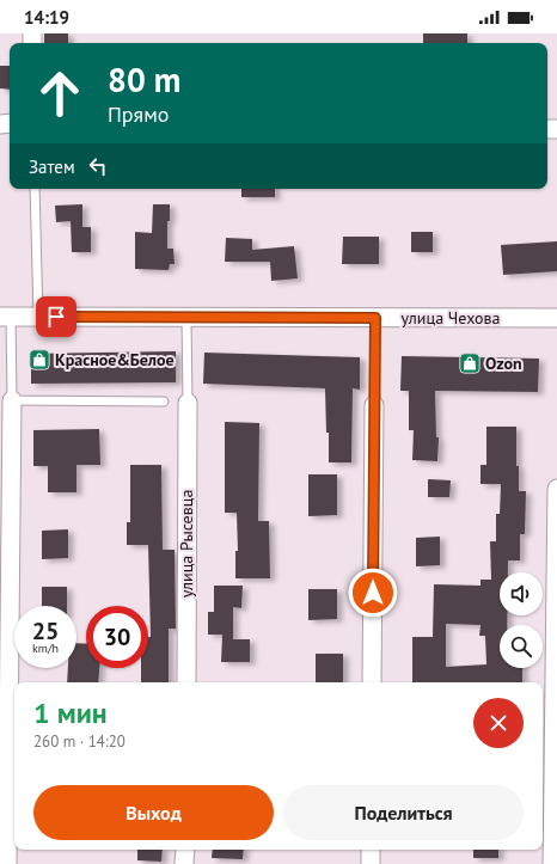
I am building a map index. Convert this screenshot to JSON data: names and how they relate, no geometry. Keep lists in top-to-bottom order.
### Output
{
  "streets": {
    "street": ["улица Чехова", "улица Рысевца"]
  },
  "places": {
    "shop": ["Красное&Белое", "Ozon"]
  },
  "page": {
    "status": "14:19",
    "turn": ["80 m", "Прямо"],
    "then": "Затем",
    "speed": "25 km/h",
    "limit": "30",
    "heading": ["1 мин", "260 m · 14:20"],
    "buttons": ["Выход", "Поделиться"]
  }
}
